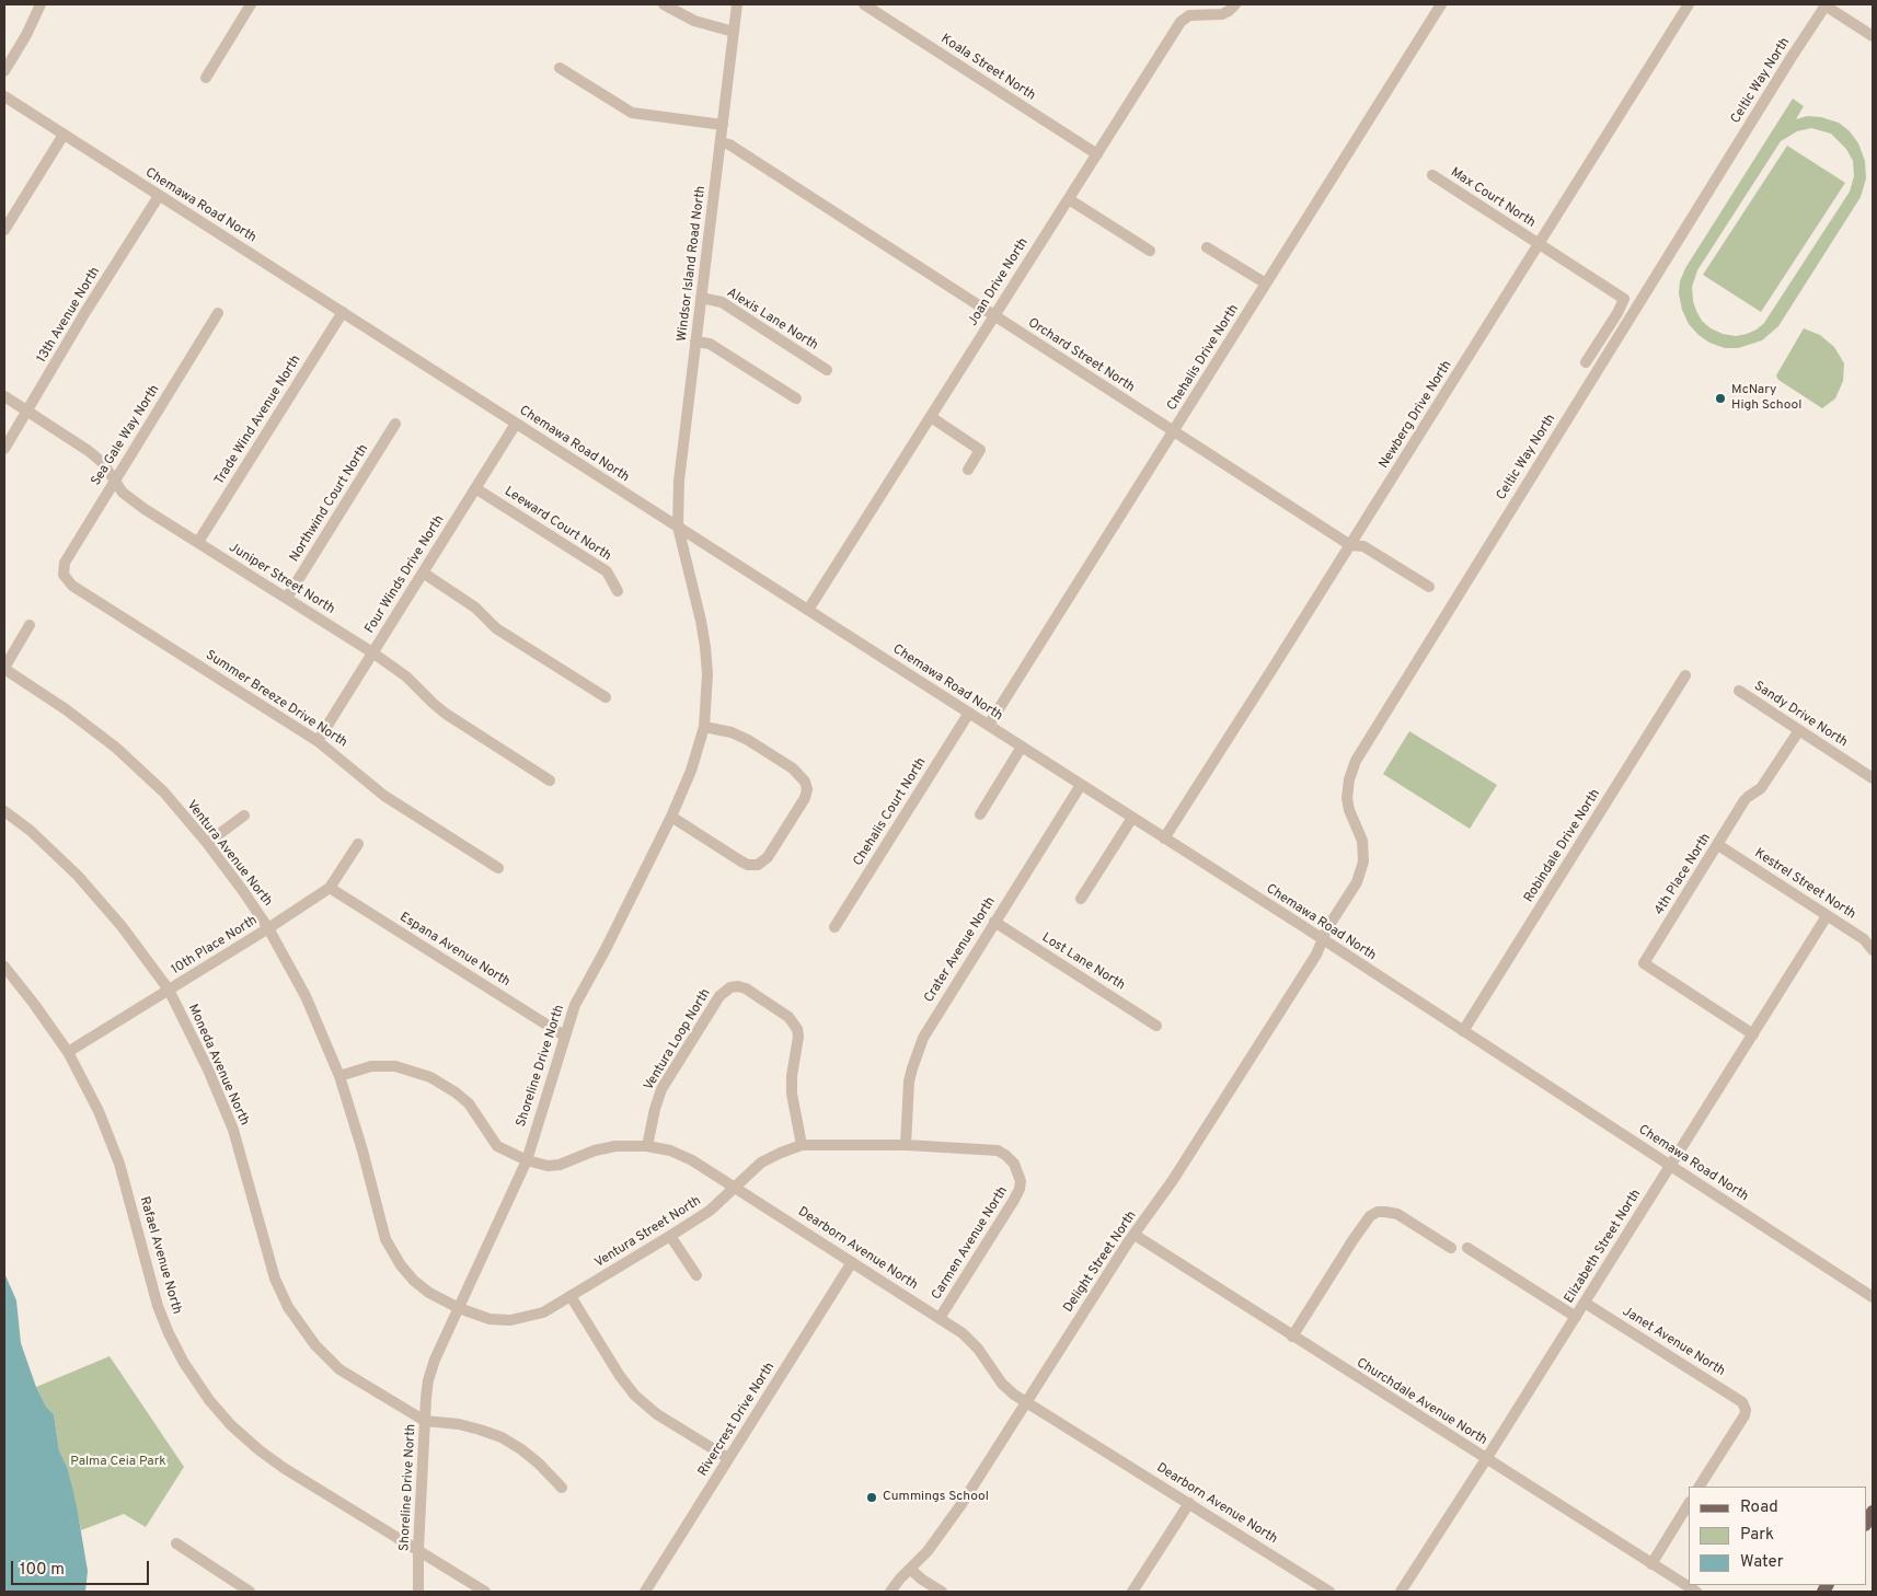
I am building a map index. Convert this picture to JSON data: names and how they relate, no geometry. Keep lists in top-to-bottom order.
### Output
{
  "streets": {
    "street": [
      "Koala Street North",
      "Celtic Way North",
      "Max Court North",
      "Chemawa Road North",
      "Windsor Island Road North",
      "Joan Drive North",
      "13th Avenue North",
      "Alexis Lane North",
      "Orchard Street North",
      "Chehalis Drive North",
      "Newberg Drive North",
      "Trade Wind Avenue North",
      "Sea Gale Way North",
      "Northwind Court North",
      "Leeward Court North",
      "Four Winds Drive North",
      "Juniper Street North",
      "Summer Breeze Drive North",
      "Sandy Drive North",
      "Chehalis Court North",
      "Robindale Drive North",
      "Ventura Avenue North",
      "4th Place North",
      "Kestrel Street North",
      "10th Place North",
      "Espana Avenue North",
      "Crater Avenue North",
      "Lost Lane North",
      "Ventura Loop North",
      "Moneda Avenue North",
      "Shoreline Drive North",
      "Ventura Street North",
      "Carmen Avenue North",
      "Elizabeth Street North",
      "Dearborn Avenue North",
      "Rafael Avenue North",
      "Delight Street North",
      "Janet Avenue North",
      "Churchdale Avenue North",
      "Rivercrest Drive North"
    ]
  },
  "crossings": [
    ["Koala Street North", "Joan Drive North"],
    ["Celtic Way North", "Chemawa Road North"],
    ["Celtic Way North", "Delight Street North"],
    ["Max Court North", "Newberg Drive North"],
    ["Chemawa Road North", "Windsor Island Road North"],
    ["Chemawa Road North", "Joan Drive North"],
    ["Chemawa Road North", "13th Avenue North"],
    ["Chemawa Road North", "Chehalis Drive North"],
    ["Chemawa Road North", "Newberg Drive North"],
    ["Chemawa Road North", "Trade Wind Avenue North"],
    ["Chemawa Road North", "Four Winds Drive North"],
    ["Chemawa Road North", "Chehalis Court North"],
    ["Chemawa Road North", "Robindale Drive North"],
    ["Chemawa Road North", "Crater Avenue North"],
    ["Chemawa Road North", "Shoreline Drive North"],
    ["Chemawa Road North", "Elizabeth Street North"],
    ["Chemawa Road North", "Delight Street North"],
    ["Windsor Island Road North", "Alexis Lane North"],
    ["Windsor Island Road North", "Orchard Street North"],
    ["Windsor Island Road North", "Shoreline Drive North"],
    ["Joan Drive North", "Orchard Street North"],
    ["13th Avenue North", "Juniper Street North"],
    ["Orchard Street North", "Chehalis Drive North"],
    ["Orchard Street North", "Newberg Drive North"],
    ["Trade Wind Avenue North", "Juniper Street North"],
    ["Sea Gale Way North", "Juniper Street North"],
    ["Sea Gale Way North", "Summer Breeze Drive North"],
    ["Northwind Court North", "Juniper Street North"],
    ["Leeward Court North", "Four Winds Drive North"],
    ["Four Winds Drive North", "Juniper Street North"],
    ["Four Winds Drive North", "Summer Breeze Drive North"],
    ["Sandy Drive North", "4th Place North"],
    ["Ventura Avenue North", "10th Place North"],
    ["Ventura Avenue North", "Shoreline Drive North"],
    ["Ventura Avenue North", "Ventura Street North"],
    ["Ventura Avenue North", "Dearborn Avenue North"],
    ["4th Place North", "Kestrel Street North"],
    ["4th Place North", "Elizabeth Street North"],
    ["Kestrel Street North", "Elizabeth Street North"],
    ["10th Place North", "Espana Avenue North"],
    ["10th Place North", "Moneda Avenue North"],
    ["10th Place North", "Rafael Avenue North"],
    ["Espana Avenue North", "Shoreline Drive North"],
    ["Crater Avenue North", "Lost Lane North"],
    ["Crater Avenue North", "Ventura Street North"],
    ["Ventura Loop North", "Ventura Street North"],
    ["Ventura Loop North", "Dearborn Avenue North"],
    ["Moneda Avenue North", "Shoreline Drive North"],
    ["Shoreline Drive North", "Ventura Street North"],
    ["Shoreline Drive North", "Dearborn Avenue North"],
    ["Shoreline Drive North", "Rafael Avenue North"],
    ["Ventura Street North", "Carmen Avenue North"],
    ["Ventura Street North", "Dearborn Avenue North"],
    ["Carmen Avenue North", "Dearborn Avenue North"],
    ["Elizabeth Street North", "Janet Avenue North"],
    ["Elizabeth Street North", "Churchdale Avenue North"],
    ["Dearborn Avenue North", "Delight Street North"],
    ["Dearborn Avenue North", "Rivercrest Drive North"],
    ["Delight Street North", "Churchdale Avenue North"]
  ],
  "parks": ["Palma Ceia Park"],
  "places": ["McNary High School", "Cummings School"],
  "legend": ["Road", "Park", "Water"],
  "scale_bar": "100 m"
}
